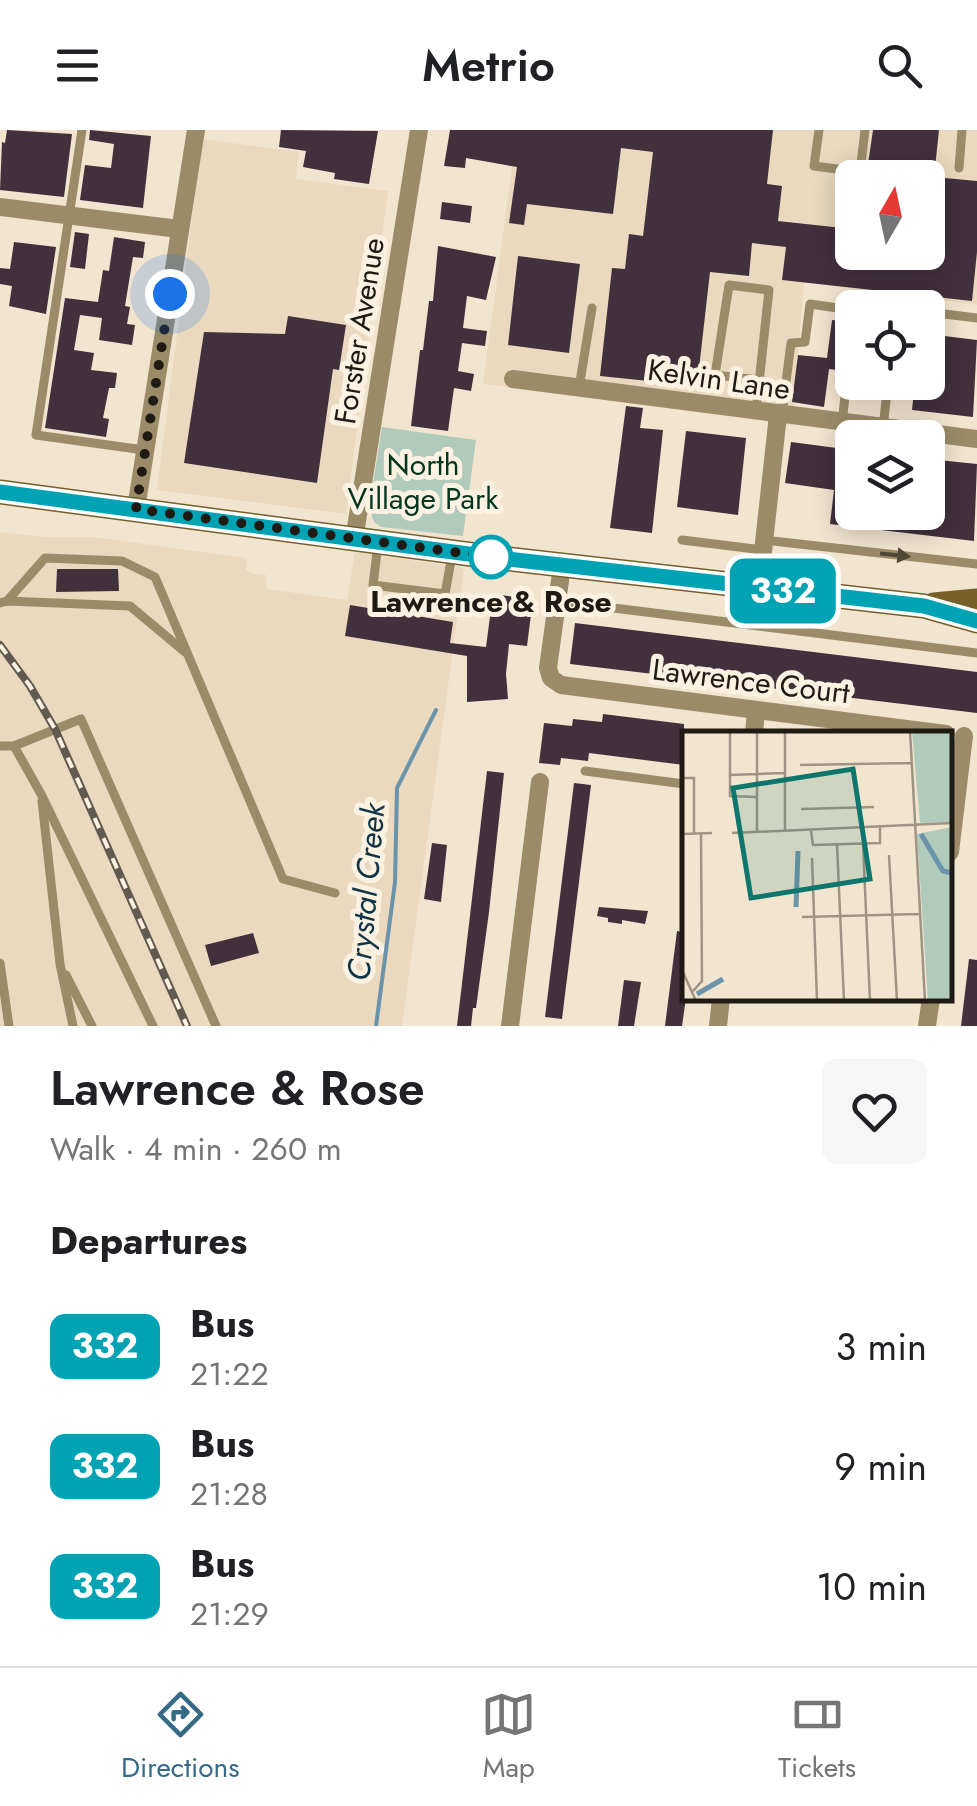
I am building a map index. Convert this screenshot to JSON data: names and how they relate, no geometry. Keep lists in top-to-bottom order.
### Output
{
  "streets": {
    "street": ["Forster Avenue", "Kelvin Lane", "Lawrence Court"]
  },
  "water": ["Crystal Creek"],
  "parks": ["North Village Park"],
  "places": ["Lawrence & Rose"],
  "lines": ["bus line 332"],
  "north": "top",
  "page": {
    "header": "Metrio",
    "on_map": "332",
    "heading": [
      ["Lawrence & Rose", "Walk · 4 min · 260 m"],
      "Departures"
    ],
    "list": [
      {
        "mark": "332",
        "name": "Bus",
        "note": "21:22",
        "value": "3 min"
      },
      {
        "mark": "332",
        "name": "Bus",
        "note": "21:28",
        "value": "9 min"
      },
      {
        "mark": "332",
        "name": "Bus",
        "note": "21:29",
        "value": "10 min"
      }
    ],
    "tabs": ["Directions", "Map", "Tickets"]
  }
}
